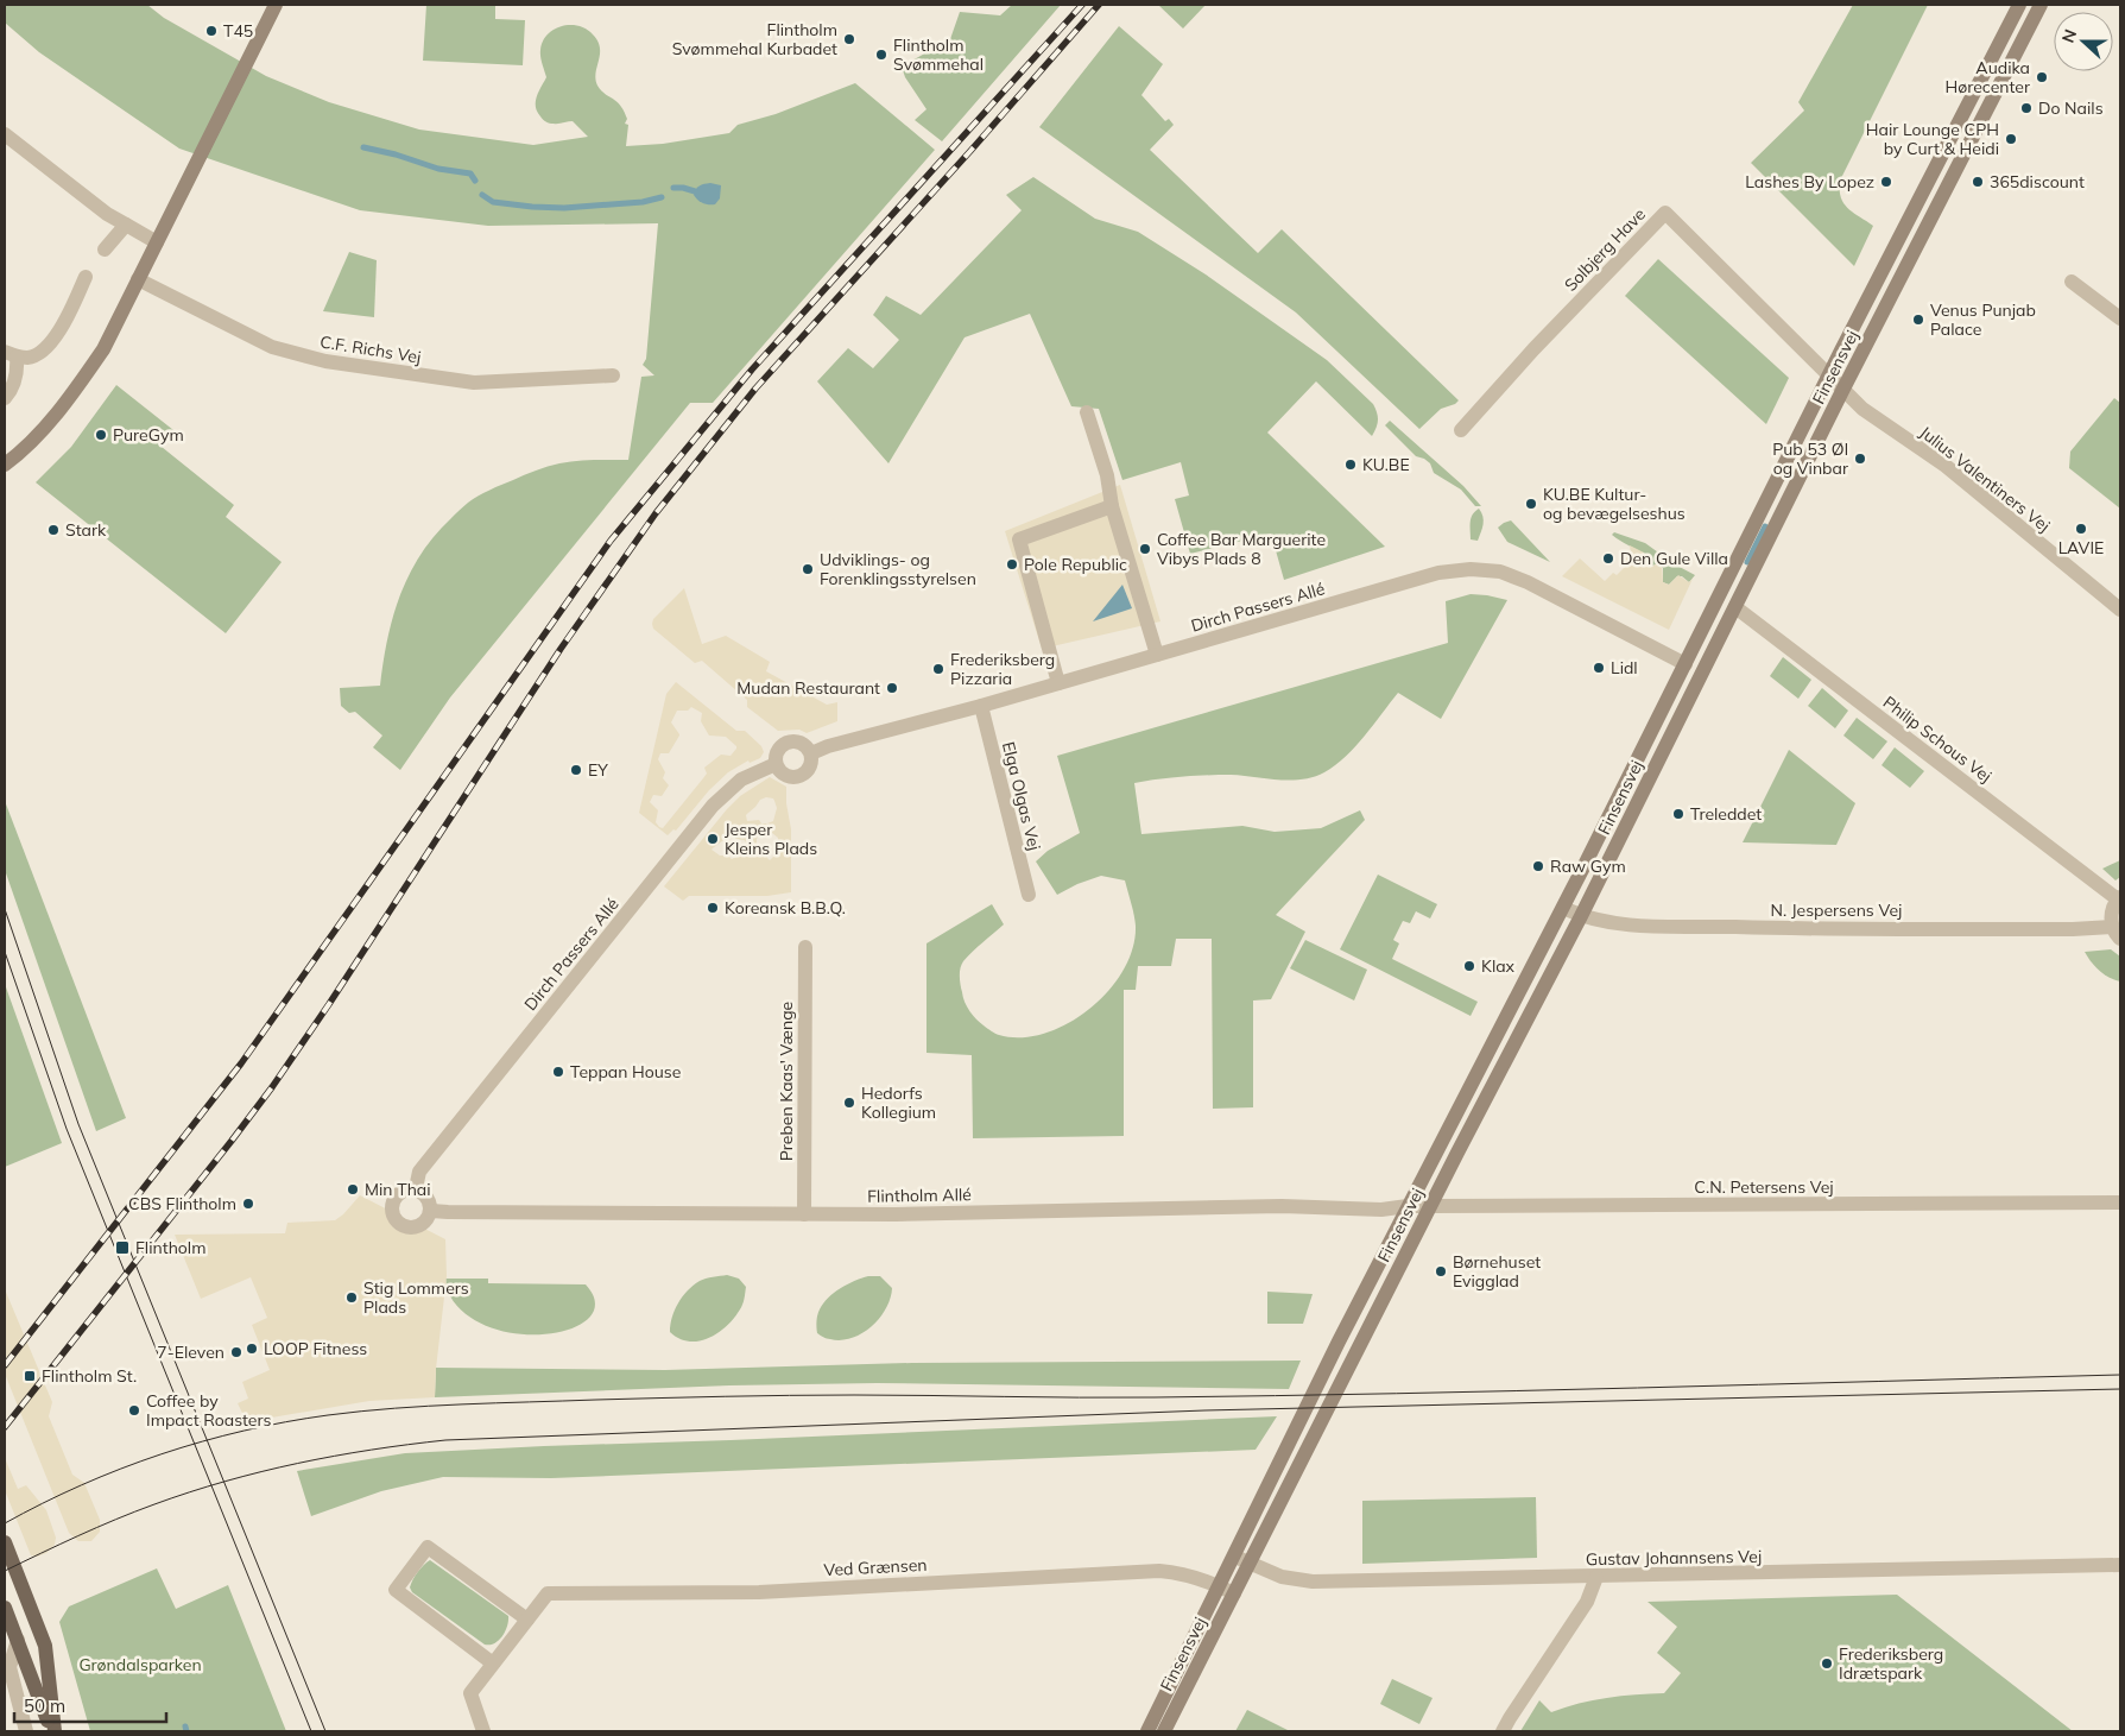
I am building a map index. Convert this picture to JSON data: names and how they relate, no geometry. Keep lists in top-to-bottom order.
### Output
{
  "streets": {
    "street": [
      "Solbjerg Have",
      "C.F. Richs Vej",
      "Finsensvej",
      "Julius Valentiners Vej",
      "Dirch Passers Allé",
      "Philip Schous Vej",
      "Elga Olgas Vej",
      "N. Jespersens Vej",
      "Preben Kaas' Vænge",
      "C.N. Petersens Vej",
      "Flintholm Allé",
      "Gustav Johannsens Vej",
      "Ved Grænsen"
    ]
  },
  "crossings": [
    ["Solbjerg Have", "Finsensvej"],
    ["Solbjerg Have", "Julius Valentiners Vej"],
    ["Finsensvej", "Julius Valentiners Vej"],
    ["Finsensvej", "Dirch Passers Allé"],
    ["Finsensvej", "Philip Schous Vej"],
    ["Finsensvej", "N. Jespersens Vej"],
    ["Finsensvej", "C.N. Petersens Vej"],
    ["Finsensvej", "Flintholm Allé"],
    ["Finsensvej", "Gustav Johannsens Vej"],
    ["Finsensvej", "Ved Grænsen"],
    ["Dirch Passers Allé", "Elga Olgas Vej"],
    ["Dirch Passers Allé", "Flintholm Allé"],
    ["Preben Kaas' Vænge", "Flintholm Allé"],
    ["C.N. Petersens Vej", "Flintholm Allé"]
  ],
  "parks": ["Grøndalsparken"],
  "places": {
    "other": [
      "T45",
      "Flintholm Svømmehal Kurbadet",
      "Flintholm Svømmehal",
      "Audika Hørecenter",
      "Do Nails",
      "Hair Lounge CPH by Curt & Heidi",
      "Lashes By Lopez",
      "365discount",
      "Venus Punjab Palace",
      "PureGym",
      "Pub 53 Øl og Vinbar",
      "KU.BE",
      "KU.BE Kultur- og bevægelseshus",
      "LAVIE",
      "Stark",
      "Coffee Bar Marguerite Vibys Plads 8",
      "Den Gule Villa",
      "Pole Republic",
      "Udviklings- og Forenklingsstyrelsen",
      "Lidl",
      "Frederiksberg Pizzaria",
      "Mudan Restaurant",
      "EY",
      "Treleddet",
      "Jesper Kleins Plads",
      "Raw Gym",
      "Koreansk B.B.Q.",
      "Klax",
      "Teppan House",
      "Hedorfs Kollegium",
      "Min Thai",
      "CBS Flintholm",
      "Børnehuset Evigglad",
      "Stig Lommers Plads",
      "LOOP Fitness",
      "7-Eleven",
      "Coffee by Impact Roasters",
      "Frederiksberg Idrætspark"
    ],
    "transit": ["Flintholm", "Flintholm St."]
  },
  "scale_bar": "50 m",
  "north": "left"
}
